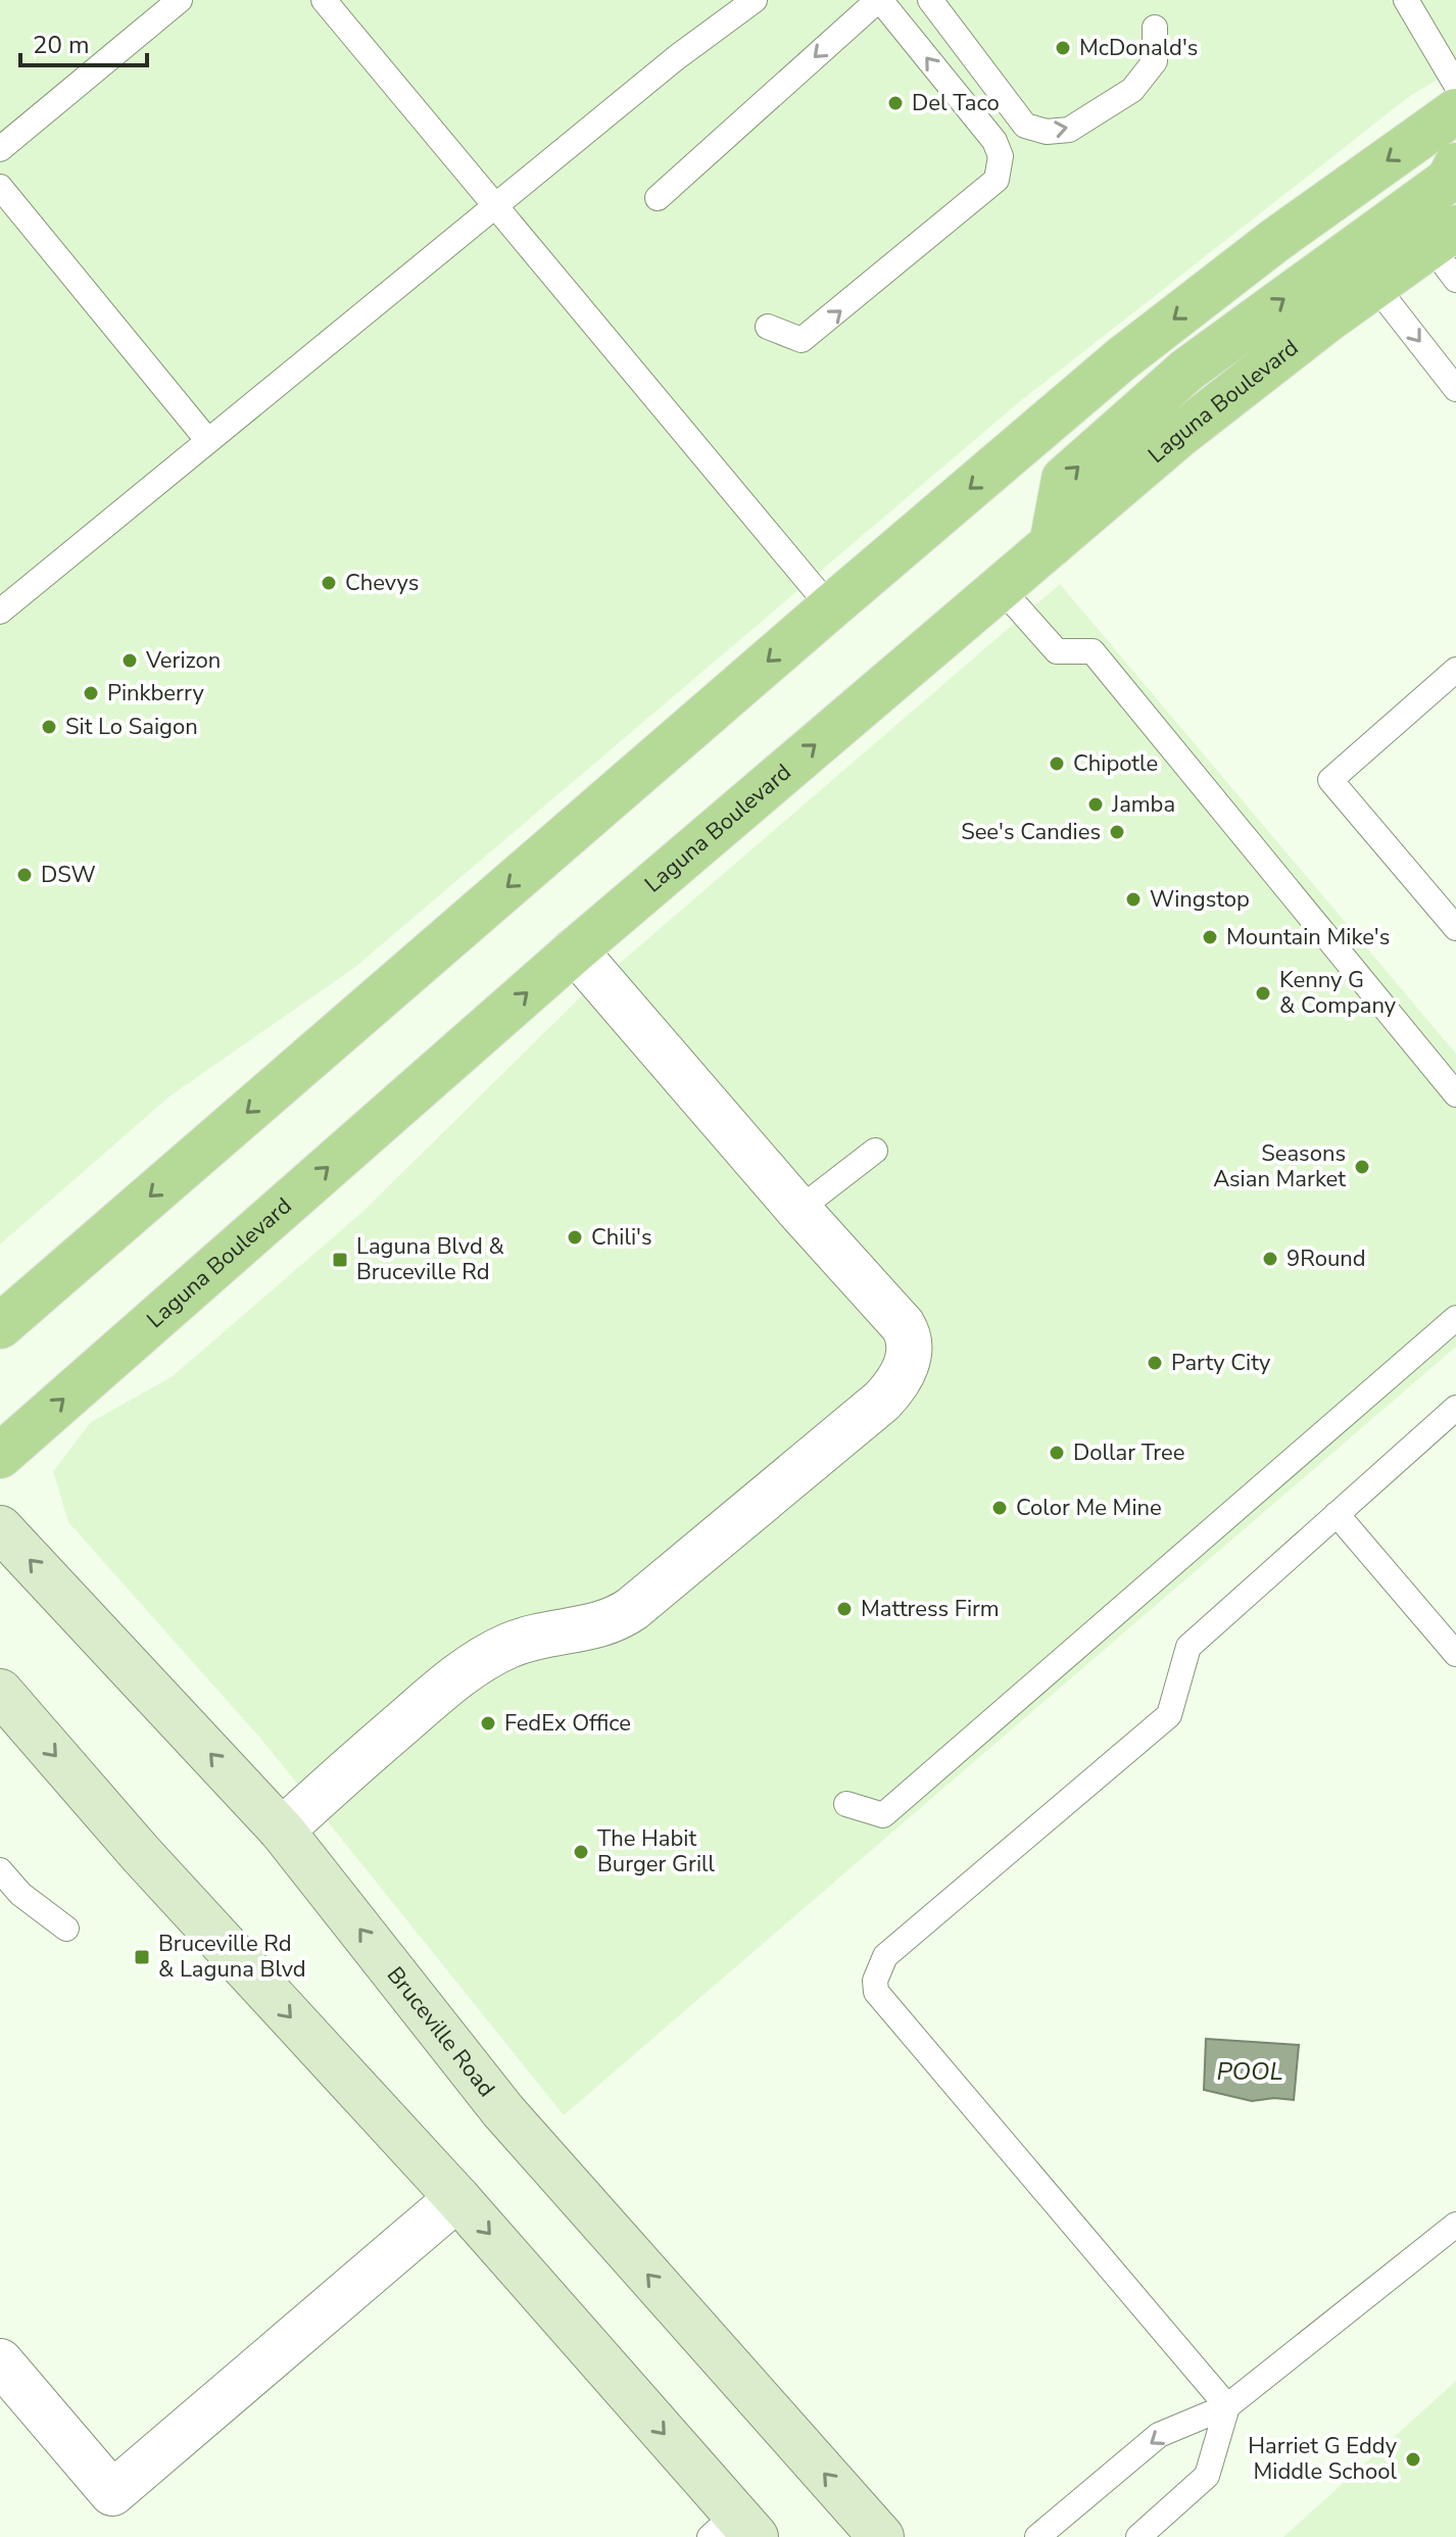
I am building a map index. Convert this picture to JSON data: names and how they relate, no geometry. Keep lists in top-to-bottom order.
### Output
{
  "streets": {
    "main road": ["Laguna Boulevard", "Bruceville Road"]
  },
  "water": ["POOL"],
  "places": {
    "other": [
      "McDonald's",
      "Del Taco",
      "Chevys",
      "Verizon",
      "Pinkberry",
      "Sit Lo Saigon",
      "Chipotle",
      "Jamba",
      "See's Candies",
      "DSW",
      "Wingstop",
      "Mountain Mike's",
      "Kenny G & Company",
      "Seasons Asian Market",
      "Chili's",
      "9Round",
      "Party City",
      "Dollar Tree",
      "Color Me Mine",
      "Mattress Firm",
      "FedEx Office",
      "The Habit Burger Grill",
      "Harriet G Eddy Middle School"
    ],
    "transit": ["Laguna Blvd & Bruceville Rd", "Bruceville Rd & Laguna Blvd"]
  },
  "scale_bar": "20 m"
}
